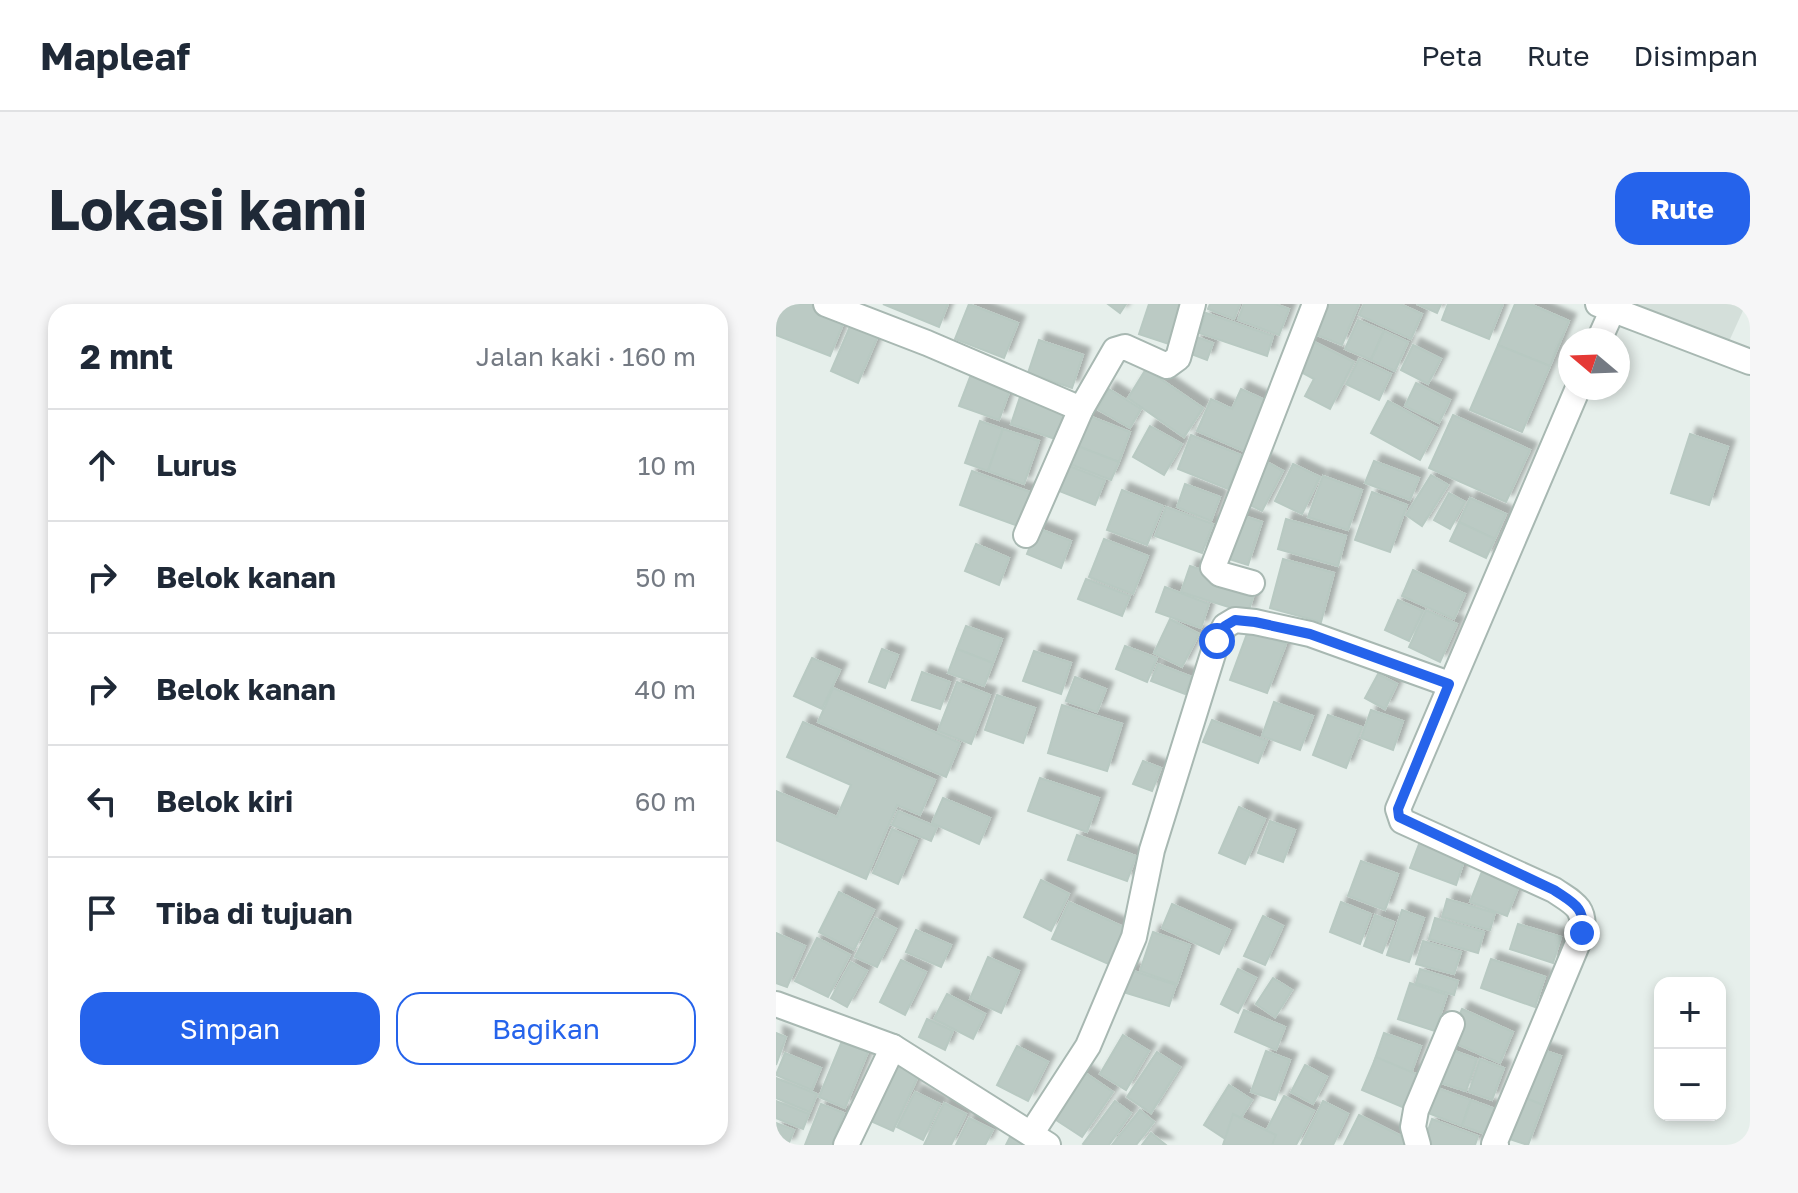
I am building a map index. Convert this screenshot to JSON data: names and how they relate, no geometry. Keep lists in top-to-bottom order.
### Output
{
  "north": "left",
  "page": {
    "header": "Mapleaf",
    "nav": ["Peta", "Rute", "Disimpan"],
    "buttons": [
      "Rute",
      ["Simpan", "Bagikan"]
    ],
    "title": "Lokasi kami",
    "heading": ["2 mnt", "Jalan kaki · 160 m"],
    "list": [
      ["Lurus", "10 m"],
      ["Belok kanan", "50 m"],
      ["Belok kanan", "40 m"],
      ["Belok kiri", "60 m"],
      "Tiba di tujuan"
    ],
    "map_buttons": ["+", "−"]
  }
}
